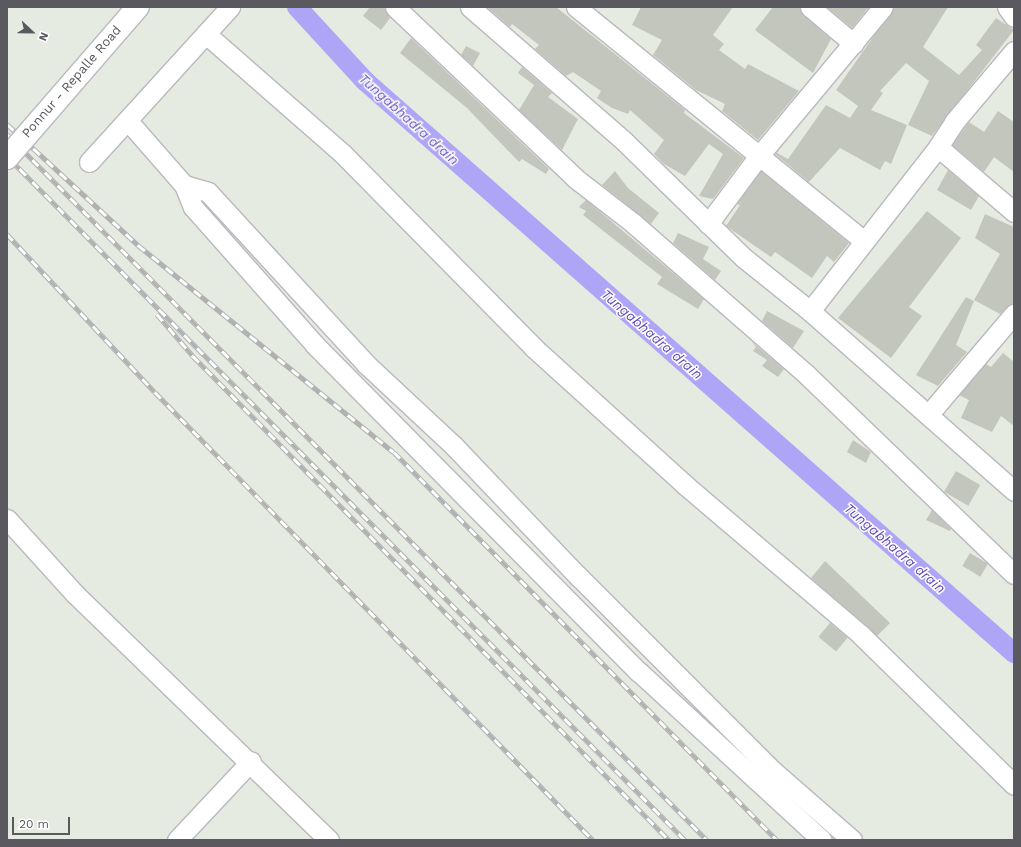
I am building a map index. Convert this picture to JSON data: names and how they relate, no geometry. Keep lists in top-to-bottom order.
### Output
{
  "streets": {
    "main road": ["Ponnur - Repalle Road"]
  },
  "water": ["Tungabhadra drain"],
  "scale_bar": "20 m",
  "north": "right"
}
